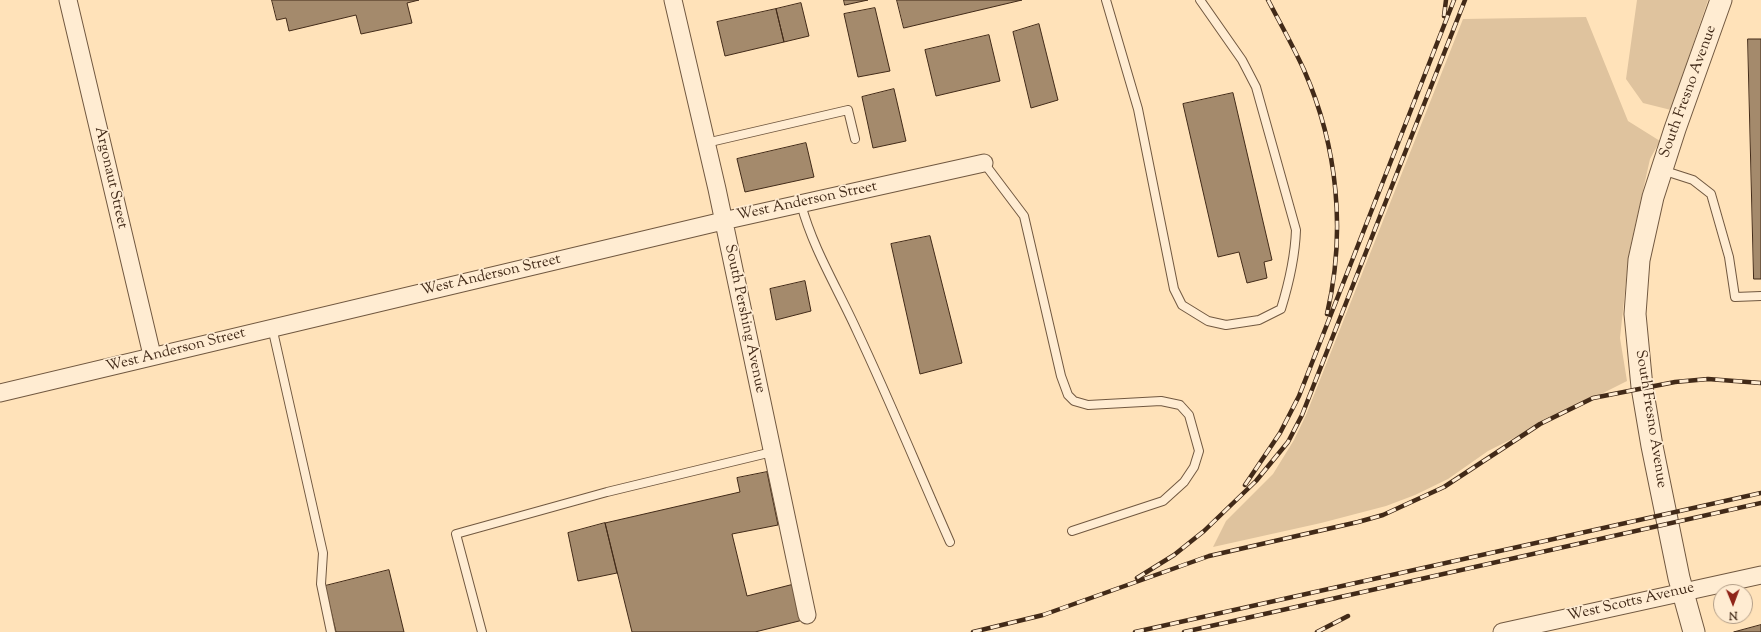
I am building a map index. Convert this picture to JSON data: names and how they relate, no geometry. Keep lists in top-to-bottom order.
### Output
{
  "streets": {
    "street": [
      "South Fresno Avenue",
      "Argonaut Street",
      "West Anderson Street",
      "South Pershing Avenue",
      "West Scotts Avenue"
    ]
  },
  "crossings": [
    ["South Fresno Avenue", "West Scotts Avenue"],
    ["Argonaut Street", "West Anderson Street"],
    ["West Anderson Street", "South Pershing Avenue"]
  ],
  "north": "bottom"
}
